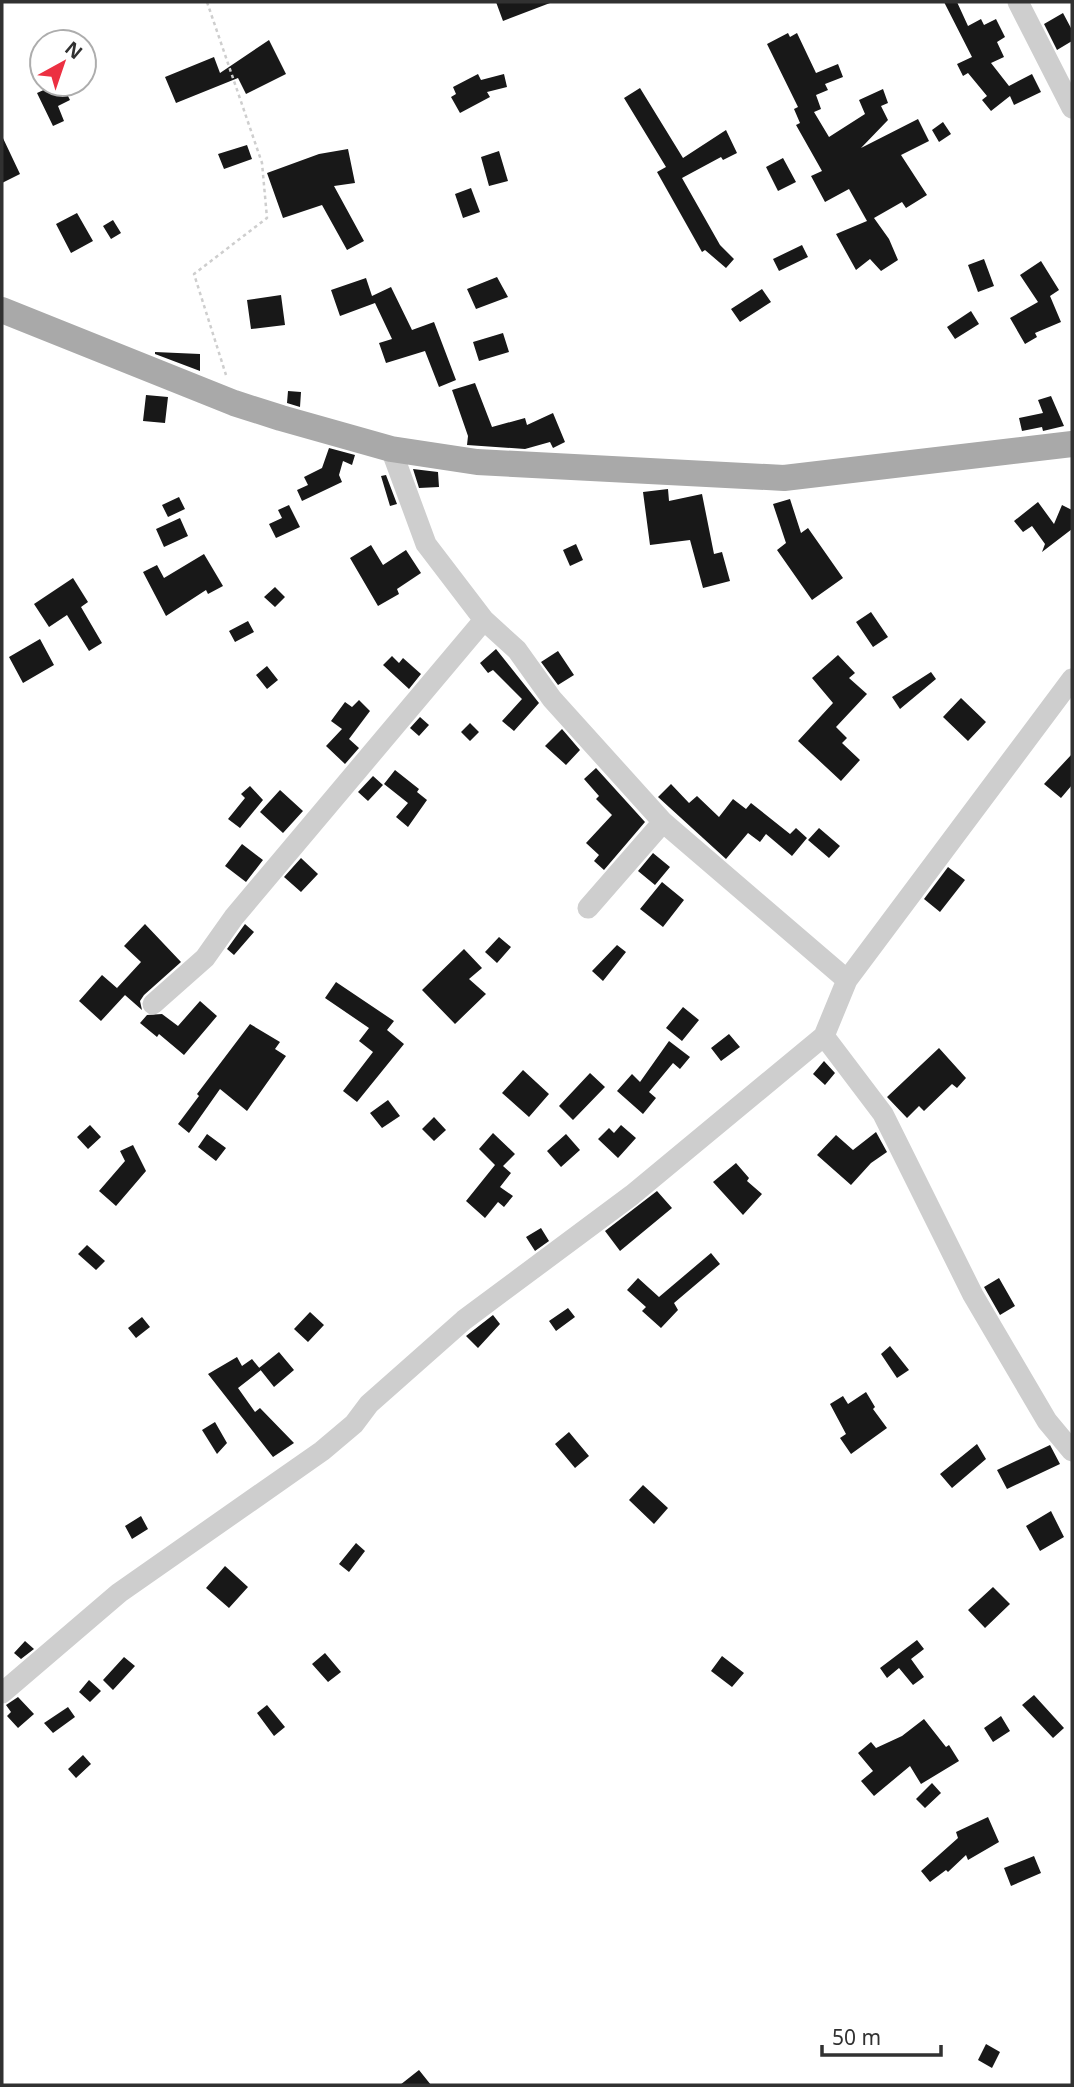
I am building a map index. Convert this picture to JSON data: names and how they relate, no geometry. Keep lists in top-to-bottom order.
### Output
{
  "scale_bar": "50 m",
  "north": "top right"
}
